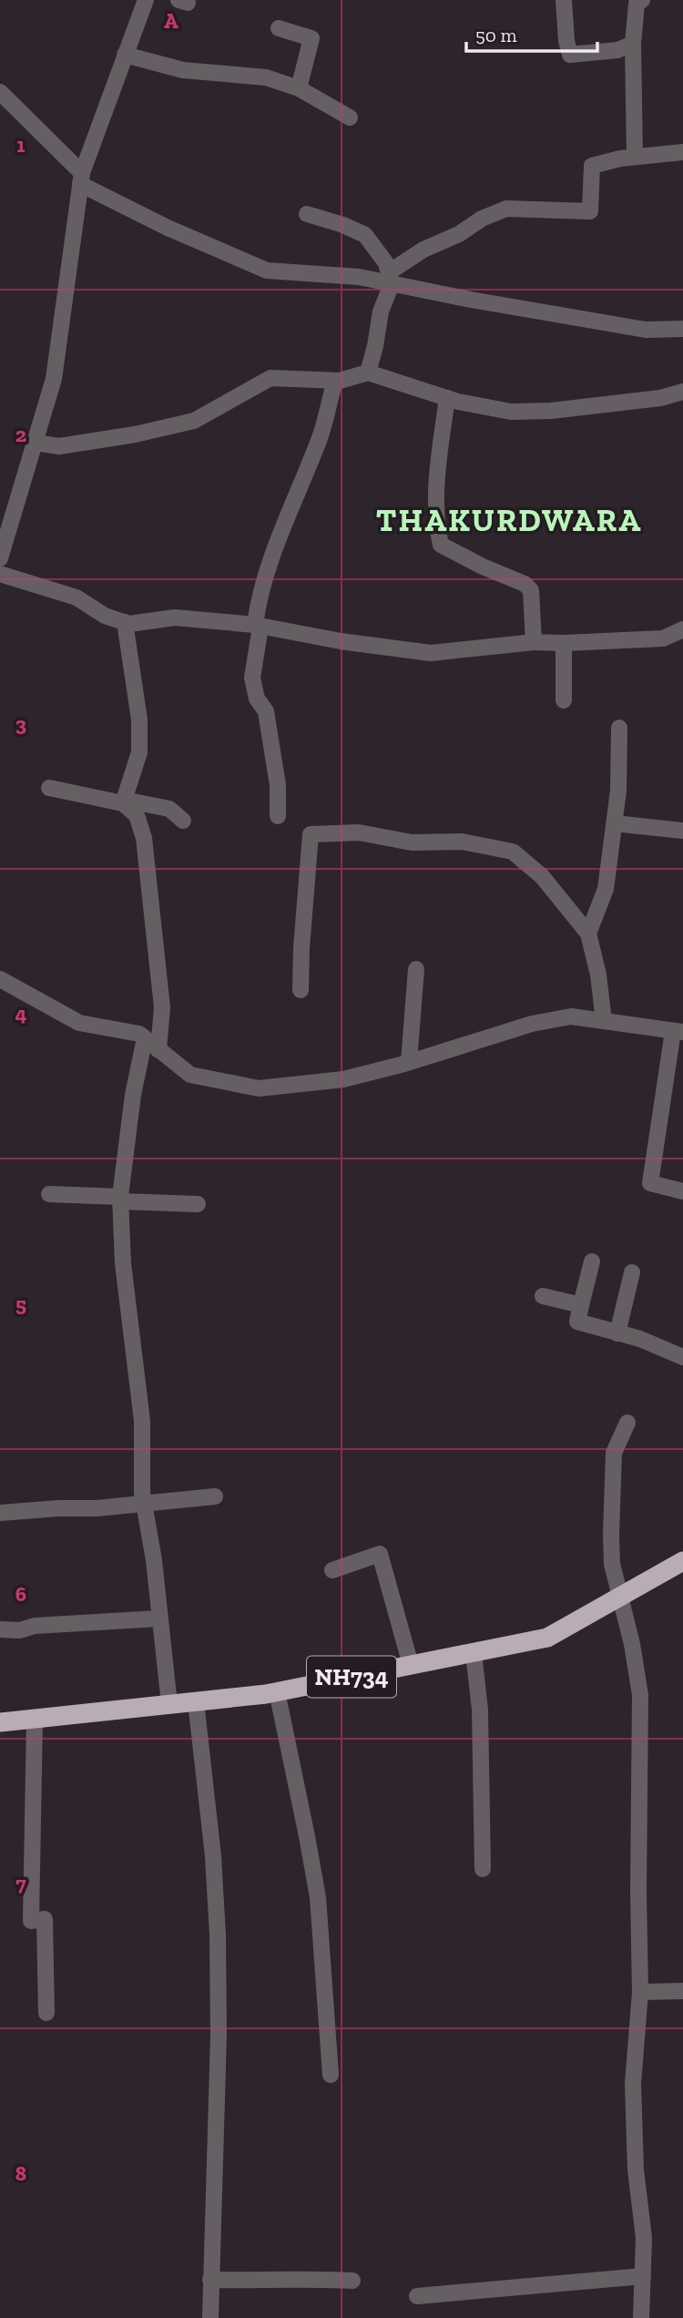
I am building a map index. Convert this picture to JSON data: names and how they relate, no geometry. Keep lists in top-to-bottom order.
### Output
{
  "streets": {
    "highway": ["NH734"]
  },
  "districts": ["THAKURDWARA"],
  "scale_bar": "50 m",
  "grid": {
    "columns": ["A"],
    "rows": [
      "1",
      "2",
      "3",
      "4",
      "5",
      "6",
      "7",
      "8"
    ]
  }
}
